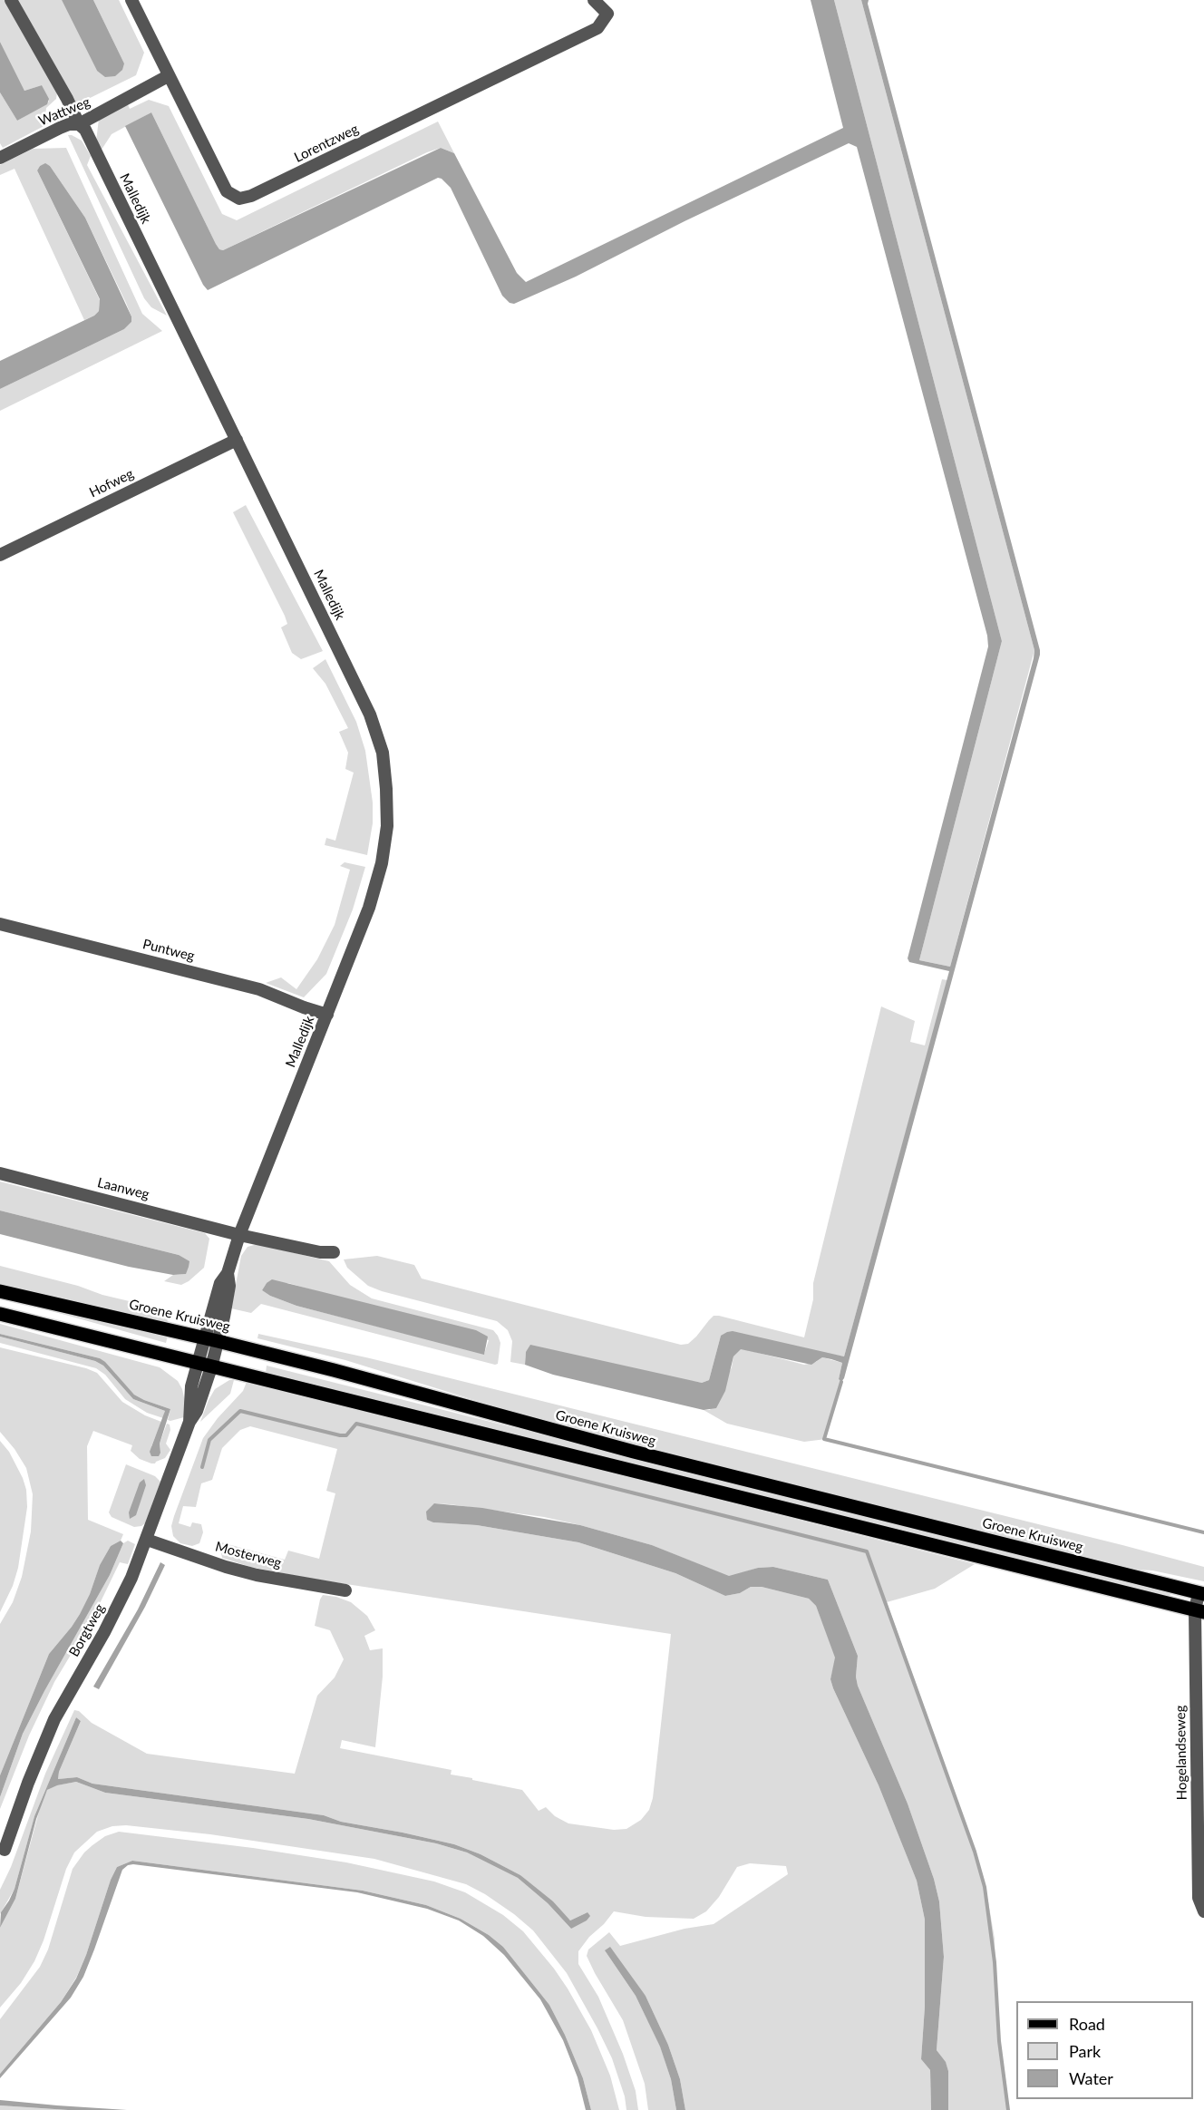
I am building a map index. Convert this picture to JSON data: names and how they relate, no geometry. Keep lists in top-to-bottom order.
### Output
{
  "streets": {
    "main road": ["Groene Kruisweg"],
    "street": [
      "Wattweg",
      "Lorentzweg",
      "Malledijk",
      "Hofweg",
      "Puntweg",
      "Laanweg",
      "Mosterweg",
      "Borgtweg",
      "Hogelandseweg"
    ]
  },
  "crossings": [
    ["Wattweg", "Lorentzweg"],
    ["Wattweg", "Malledijk"],
    ["Malledijk", "Hofweg"],
    ["Malledijk", "Puntweg"],
    ["Malledijk", "Laanweg"],
    ["Malledijk", "Groene Kruisweg"],
    ["Malledijk", "Borgtweg"],
    ["Groene Kruisweg", "Hogelandseweg"],
    ["Mosterweg", "Borgtweg"]
  ],
  "legend": ["Road", "Park", "Water"]
}
